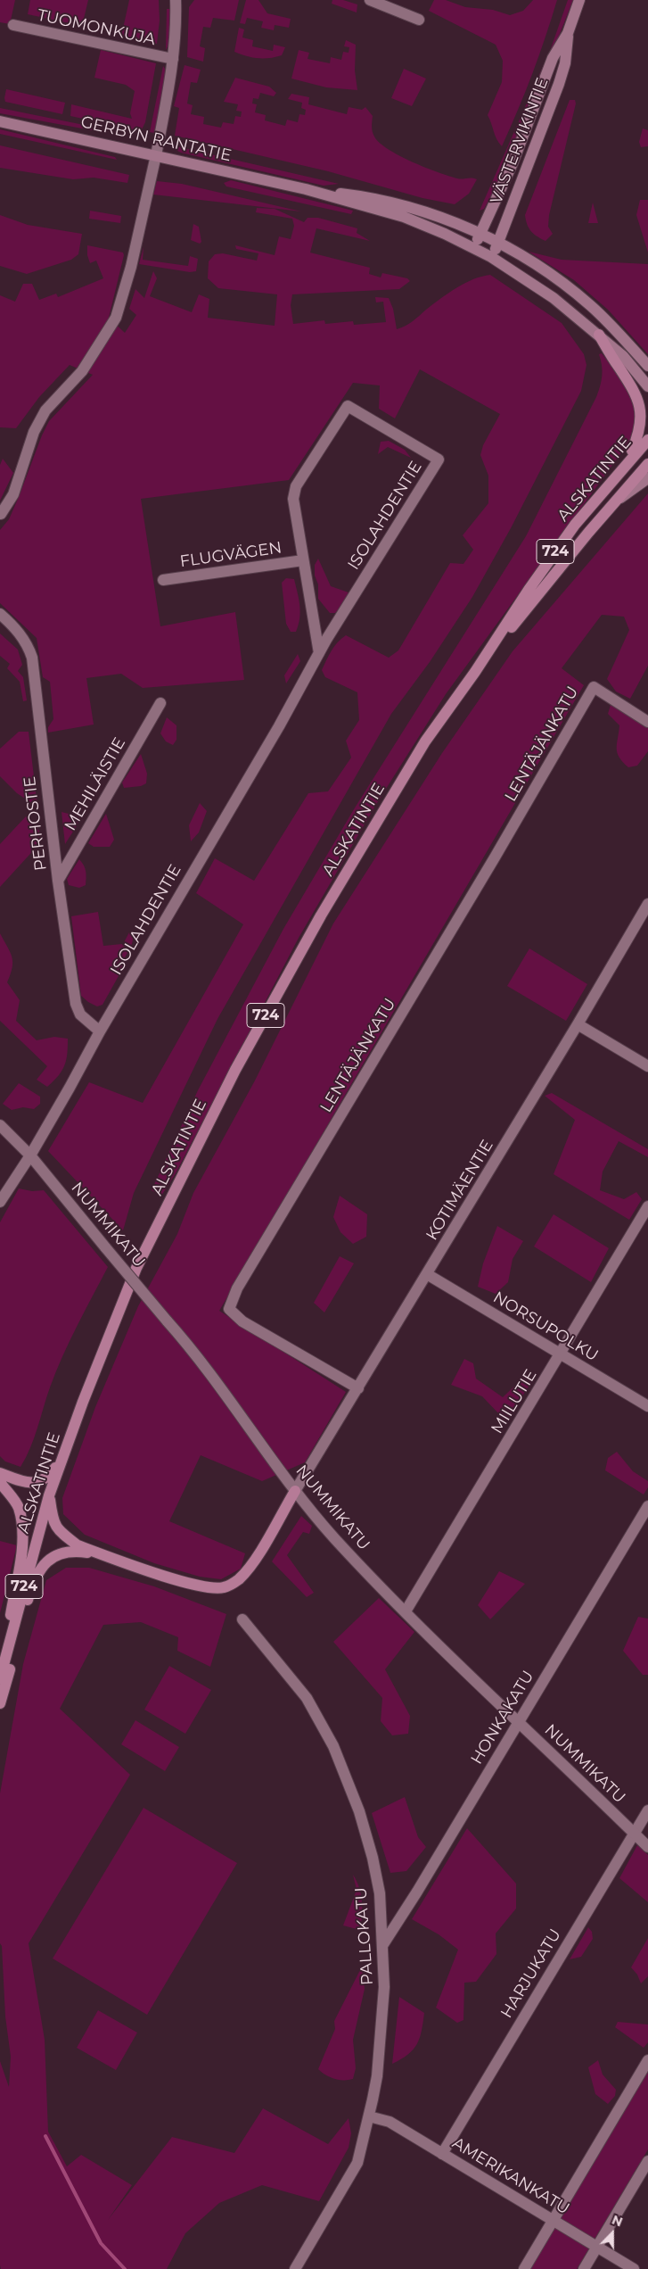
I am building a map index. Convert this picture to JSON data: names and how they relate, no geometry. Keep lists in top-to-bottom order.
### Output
{
  "streets": {
    "main road": [
      "GERBYN RANTATIE",
      "VÄSTERVIKINTIE",
      "ALSKATINTIE",
      "724"
    ],
    "street": [
      "TUOMONKUJA",
      "ISOLAHDENTIE",
      "FLUGVÄGEN",
      "LENTÄJÄNKATU",
      "MEHILÄISTIE",
      "PERHOSTIE",
      "KOTIMÄENTIE",
      "NUMMIKATU",
      "NORSUPOLKU",
      "MIILUTIE",
      "HONKAKATU",
      "PALLOKATU",
      "HARJUKATU",
      "AMERIKANKATU"
    ]
  },
  "crossings": [
    ["GERBYN RANTATIE", "VÄSTERVIKINTIE"],
    ["ISOLAHDENTIE", "FLUGVÄGEN"],
    ["ISOLAHDENTIE", "PERHOSTIE"],
    ["ISOLAHDENTIE", "NUMMIKATU"],
    ["LENTÄJÄNKATU", "KOTIMÄENTIE"],
    ["MEHILÄISTIE", "PERHOSTIE"],
    ["KOTIMÄENTIE", "NUMMIKATU"],
    ["KOTIMÄENTIE", "NORSUPOLKU"],
    ["NUMMIKATU", "MIILUTIE"],
    ["NUMMIKATU", "HONKAKATU"],
    ["NUMMIKATU", "HARJUKATU"],
    ["NORSUPOLKU", "MIILUTIE"],
    ["HONKAKATU", "PALLOKATU"],
    ["PALLOKATU", "AMERIKANKATU"],
    ["HARJUKATU", "AMERIKANKATU"]
  ],
  "north": "top"
}
